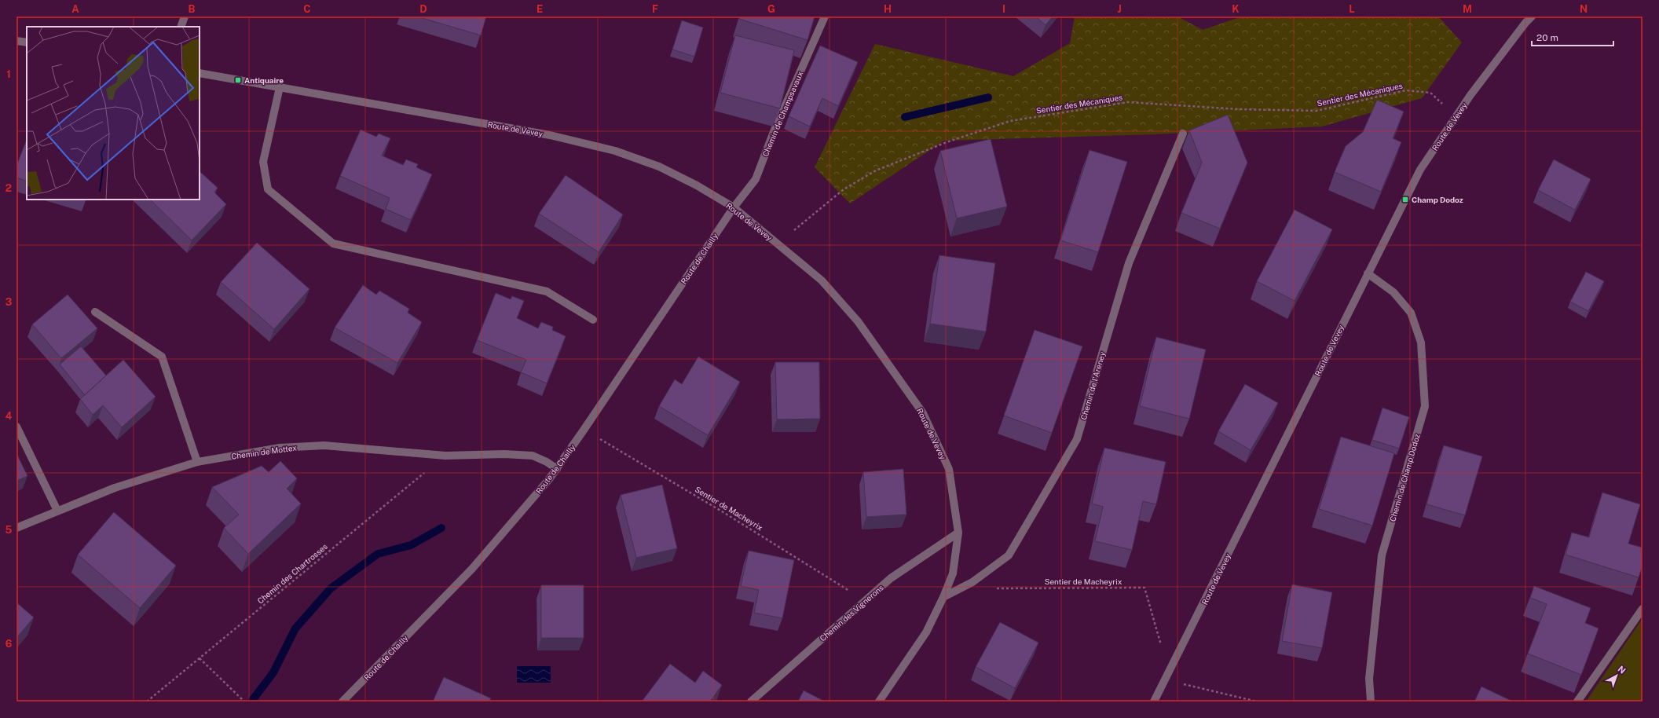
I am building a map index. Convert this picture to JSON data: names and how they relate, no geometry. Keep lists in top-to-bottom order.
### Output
{
  "streets": {
    "street": [
      "Chemin de Champsavaux",
      "Route de Vevey",
      "Route de Chailly",
      "Chemin de l'Areney",
      "Chemin de Mottex",
      "Chemin de Champ Dodoz",
      "Chemin des Vignerons"
    ],
    "path": ["Sentier des Mécaniques", "Sentier de Macheyrix", "Chemin des Chartrosses"]
  },
  "crossings": [
    ["Chemin de Champsavaux", "Route de Vevey"],
    ["Chemin de Champsavaux", "Route de Chailly"],
    ["Route de Vevey", "Route de Chailly"],
    ["Route de Vevey", "Chemin de l'Areney"],
    ["Route de Vevey", "Chemin de Champ Dodoz"],
    ["Route de Vevey", "Chemin des Vignerons"],
    ["Route de Chailly", "Chemin de Mottex"],
    ["Route de Chailly", "Sentier de Macheyrix"],
    ["Chemin de l'Areney", "Sentier de Macheyrix"],
    ["Chemin de Mottex", "Chemin des Chartrosses"],
    ["Sentier de Macheyrix", "Chemin des Vignerons"]
  ],
  "places": {
    "transit": ["Antiquaire", "Champ Dodoz"]
  },
  "scale_bar": "20 m",
  "north": "top right",
  "grid": {
    "columns": [
      "A",
      "B",
      "C",
      "D",
      "E",
      "F",
      "G",
      "H",
      "I",
      "J",
      "K",
      "L",
      "M",
      "N"
    ],
    "rows": [
      "1",
      "2",
      "3",
      "4",
      "5",
      "6"
    ]
  }
}
